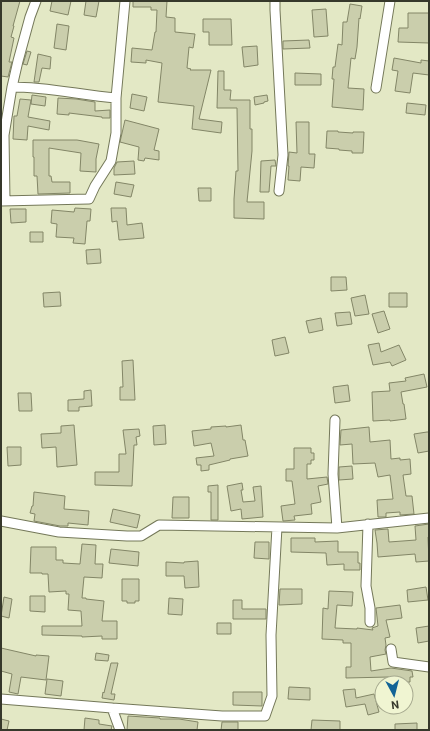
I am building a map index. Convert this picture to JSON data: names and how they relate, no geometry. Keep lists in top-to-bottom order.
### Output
{
  "north": "bottom"
}
